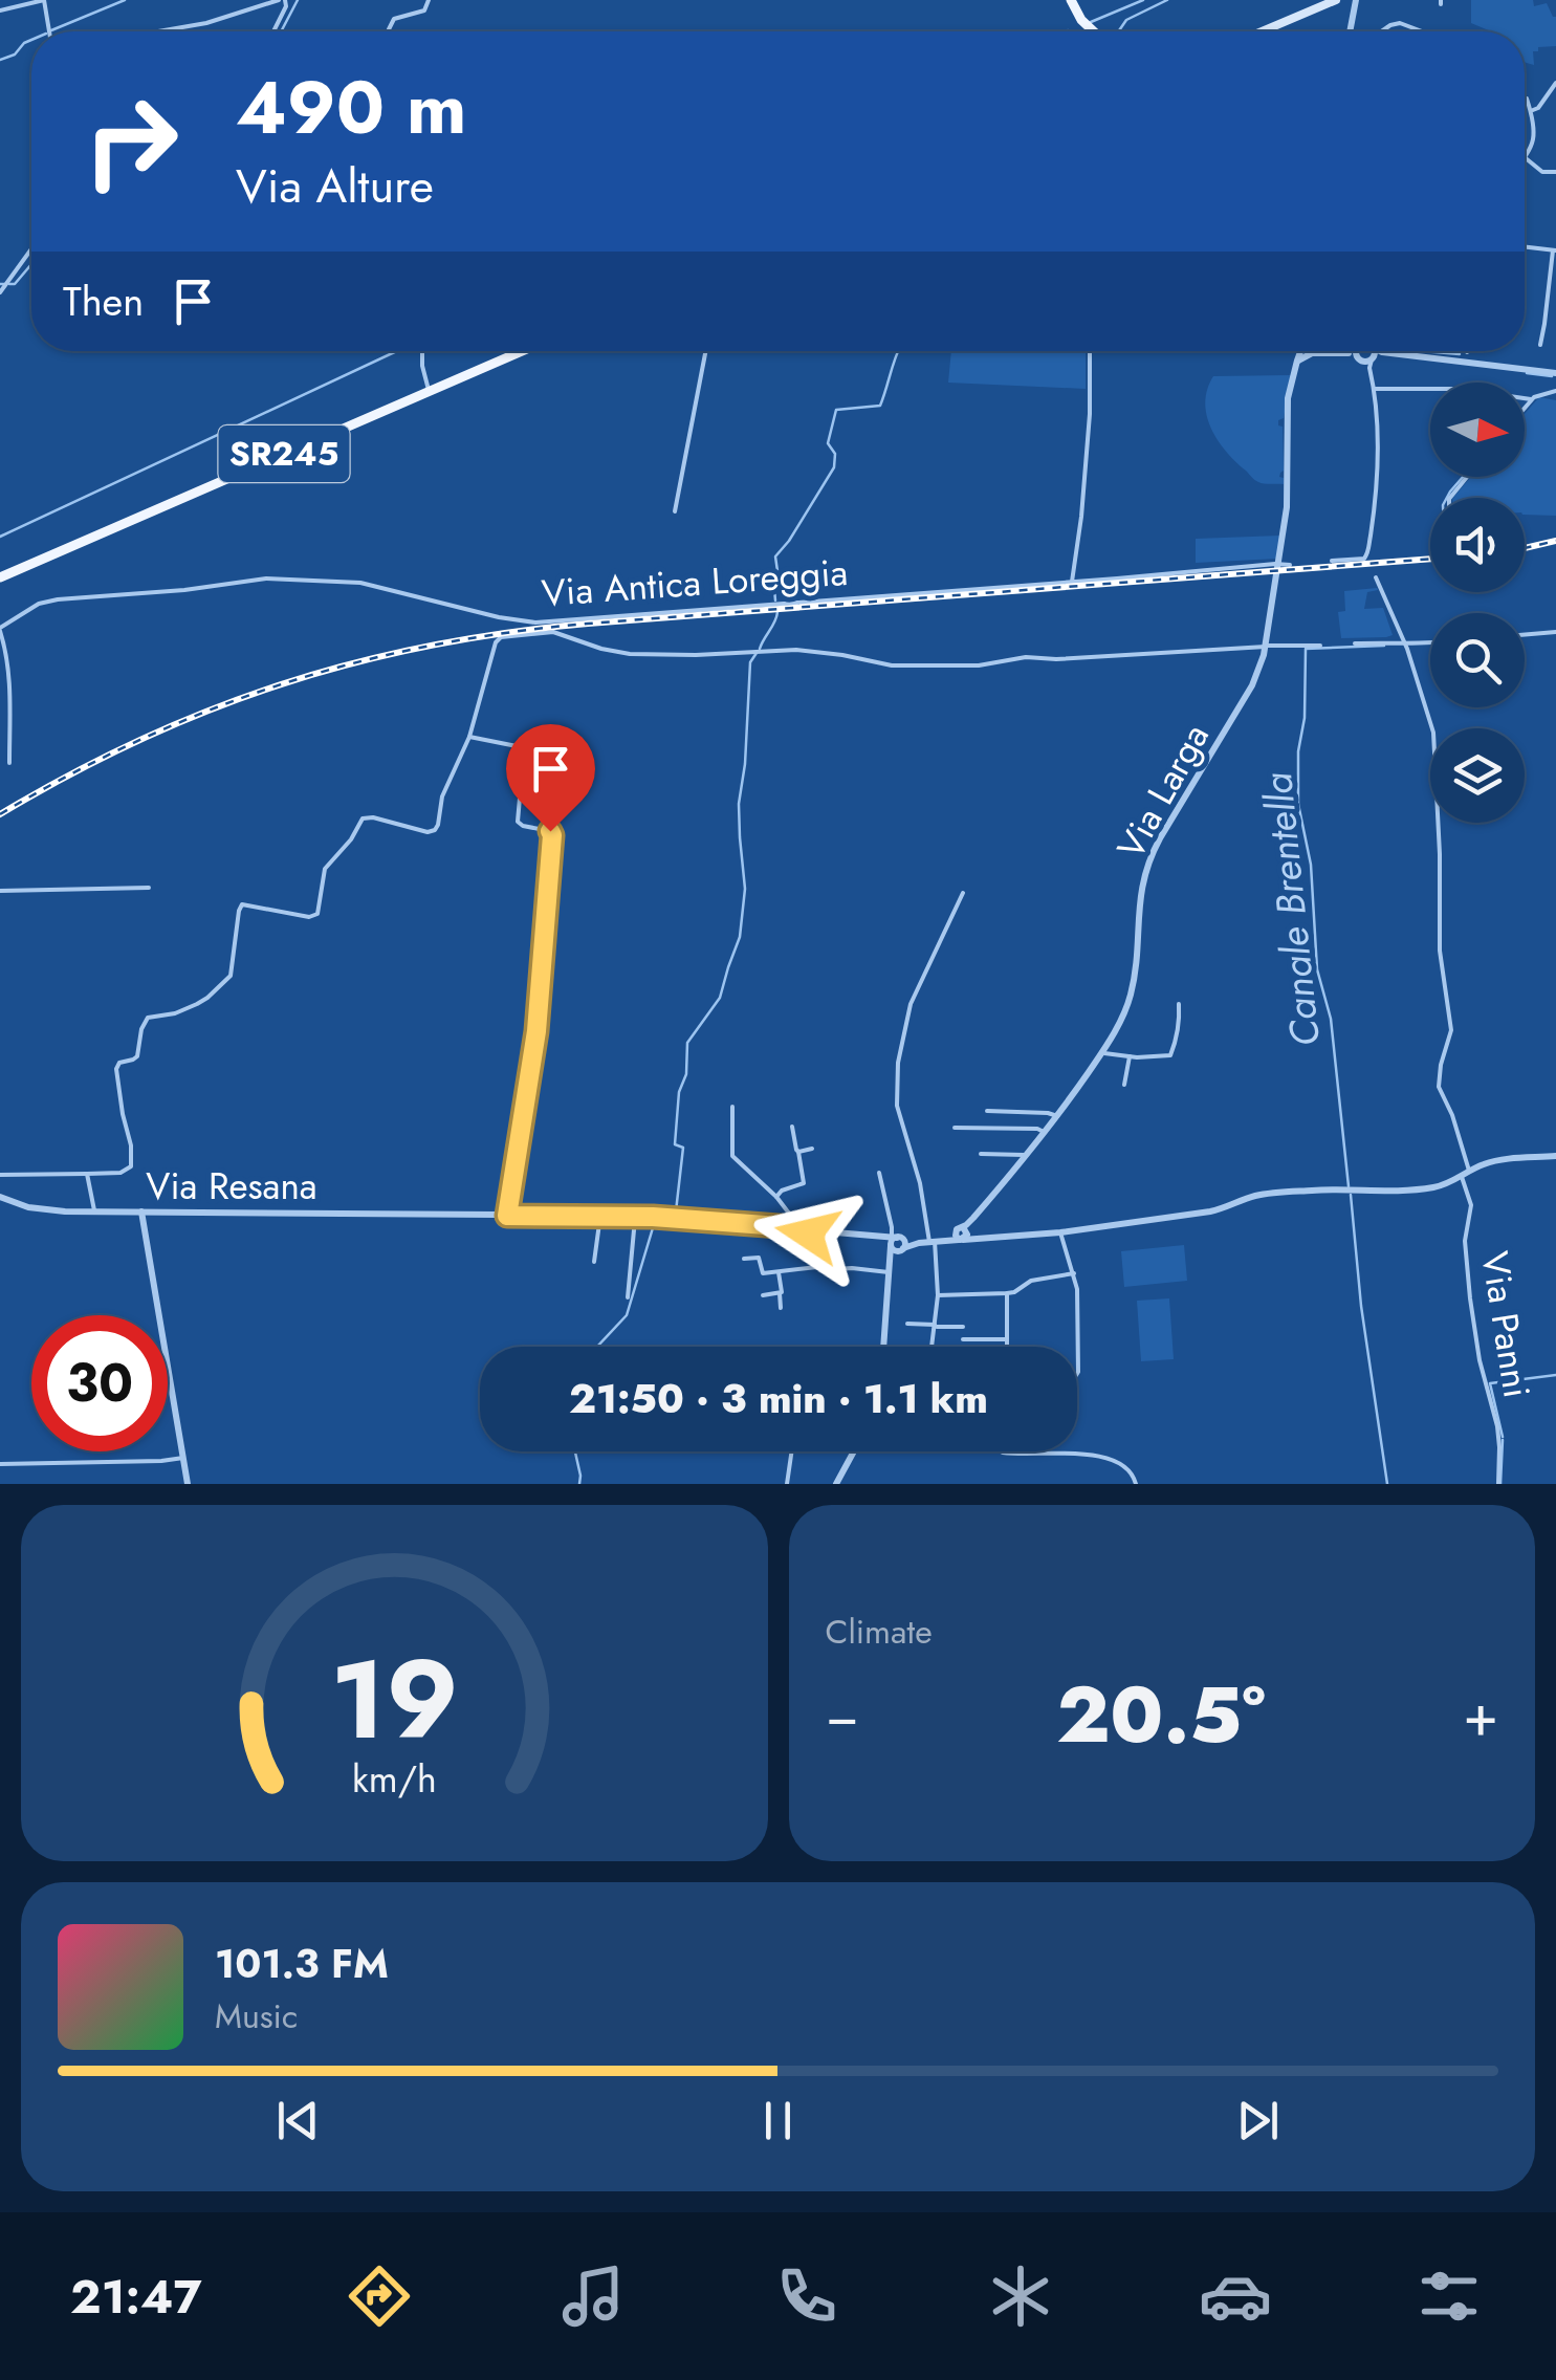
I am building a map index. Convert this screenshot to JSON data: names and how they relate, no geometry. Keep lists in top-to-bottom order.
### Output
{
  "streets": {
    "main road": ["SR245"],
    "street": [
      "Via Antica Loreggia",
      "Via Larga",
      "Via Resana",
      "Via Panni"
    ]
  },
  "crossings": [
    ["Via Antica Loreggia", "Via Larga"]
  ],
  "water": ["Canale Brentella"],
  "north": "right",
  "page": {
    "turn": ["490 m", "Via Alture"],
    "then": "Then",
    "limit": "30",
    "trip": "21:50 · 3 min · 1.1 km",
    "tile": "Climate",
    "heat": ["−", "20.5°", "+"],
    "song": ["101.3 FM", "Music"],
    "tabs": "21:47",
    "gauge": ["19", "km/h"]
  }
}
